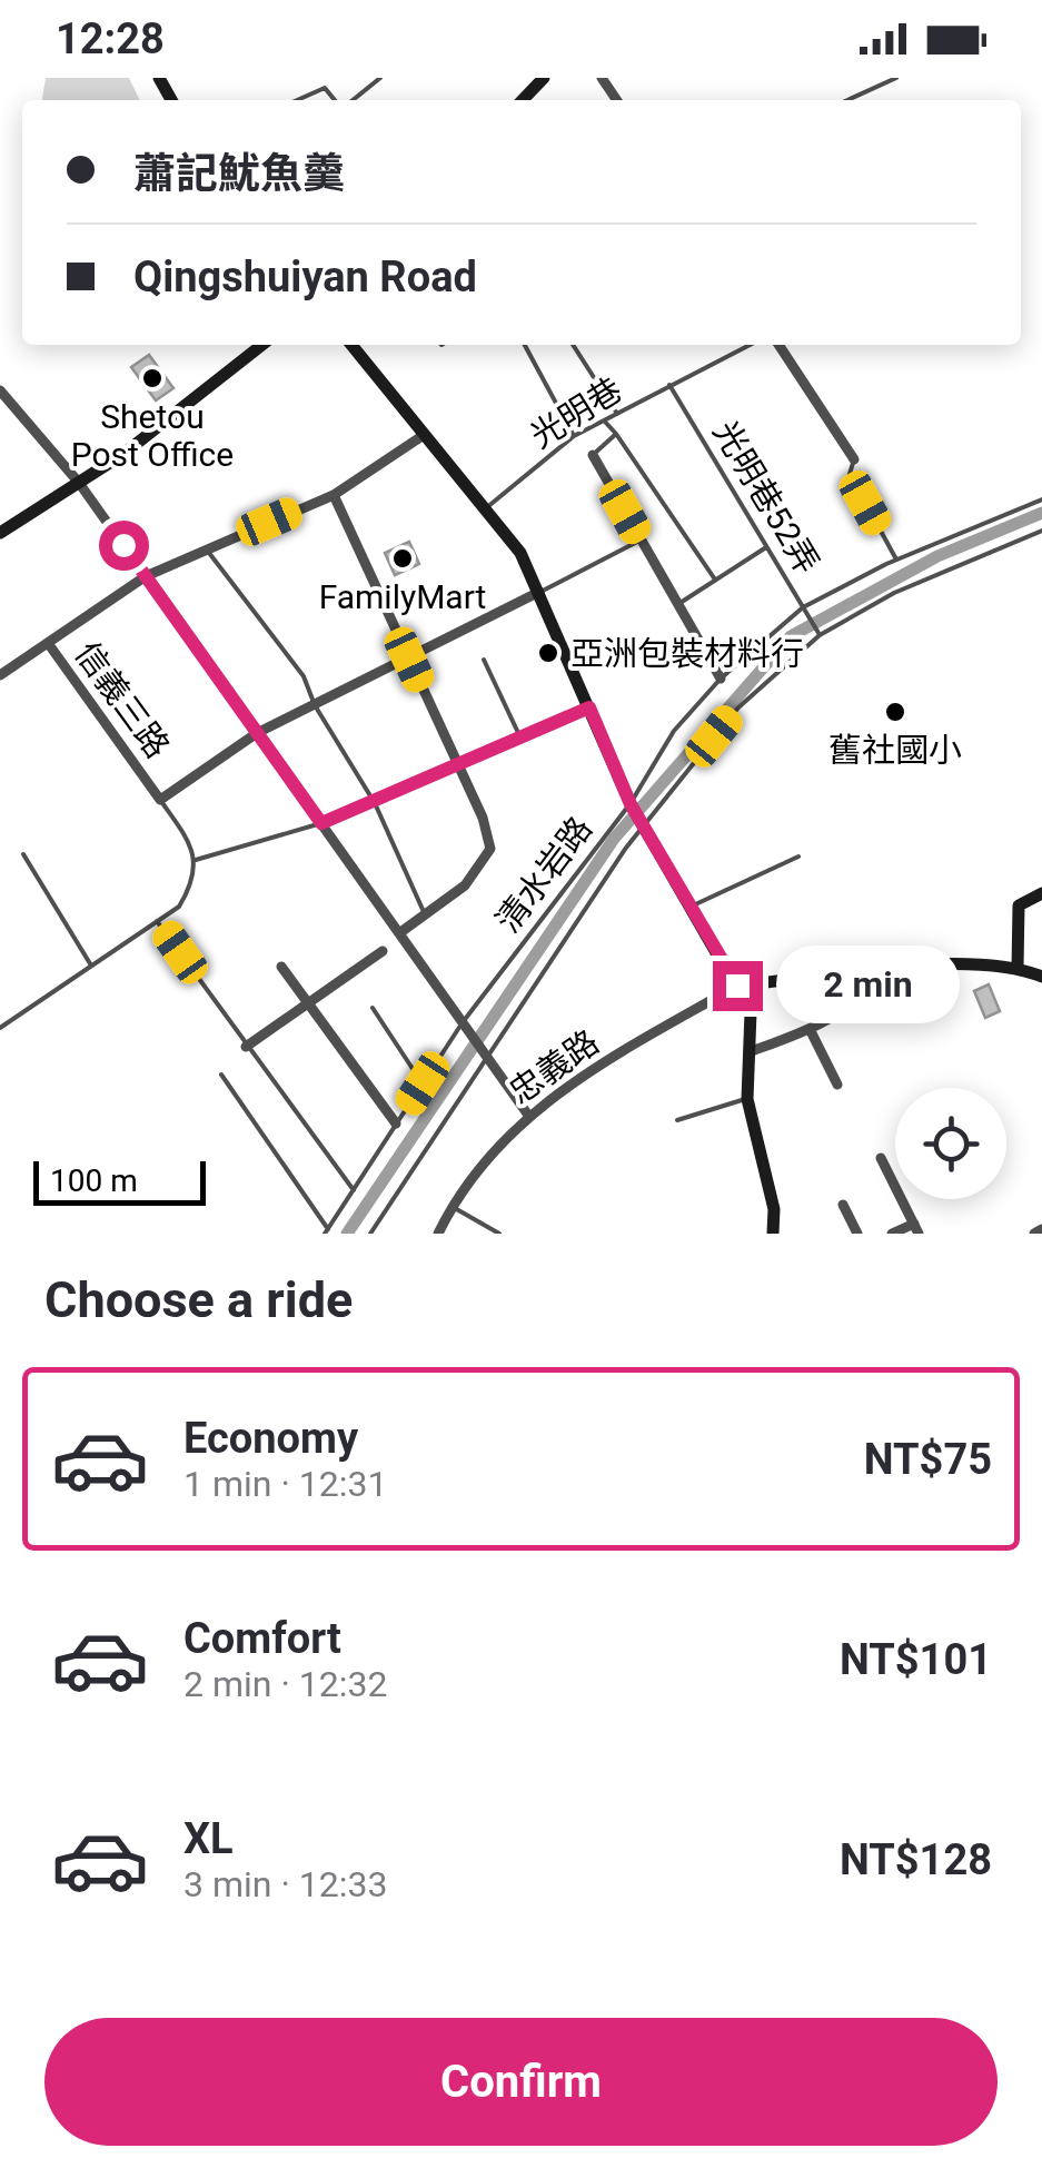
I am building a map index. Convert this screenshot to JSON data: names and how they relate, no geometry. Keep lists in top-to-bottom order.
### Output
{
  "streets": {
    "street": ["信義三路", "忠義路"],
    "lane": ["光明巷", "光明巷52弄", "清水岩路"]
  },
  "crossings": [
    ["光明巷", "光明巷52弄"],
    ["光明巷52弄", "清水岩路"]
  ],
  "places": [
    "Shetou Post Office",
    "FamilyMart",
    "亞洲包裝材料行",
    "舊社國小"
  ],
  "scale_bar": "100 m",
  "page": {
    "status": "12:28",
    "banner": ["蕭記魷魚羹", "Qingshuiyan Road"],
    "bubble": "2 min",
    "scale": "100 m",
    "heading": "Choose a ride",
    "list": [
      {
        "name": "Economy",
        "note": "1 min · 12:31",
        "value": "NT$75"
      },
      {
        "name": "Comfort",
        "note": "2 min · 12:32",
        "value": "NT$101"
      },
      {
        "name": "XL",
        "note": "3 min · 12:33",
        "value": "NT$128"
      }
    ],
    "buttons": "Confirm"
  }
}
